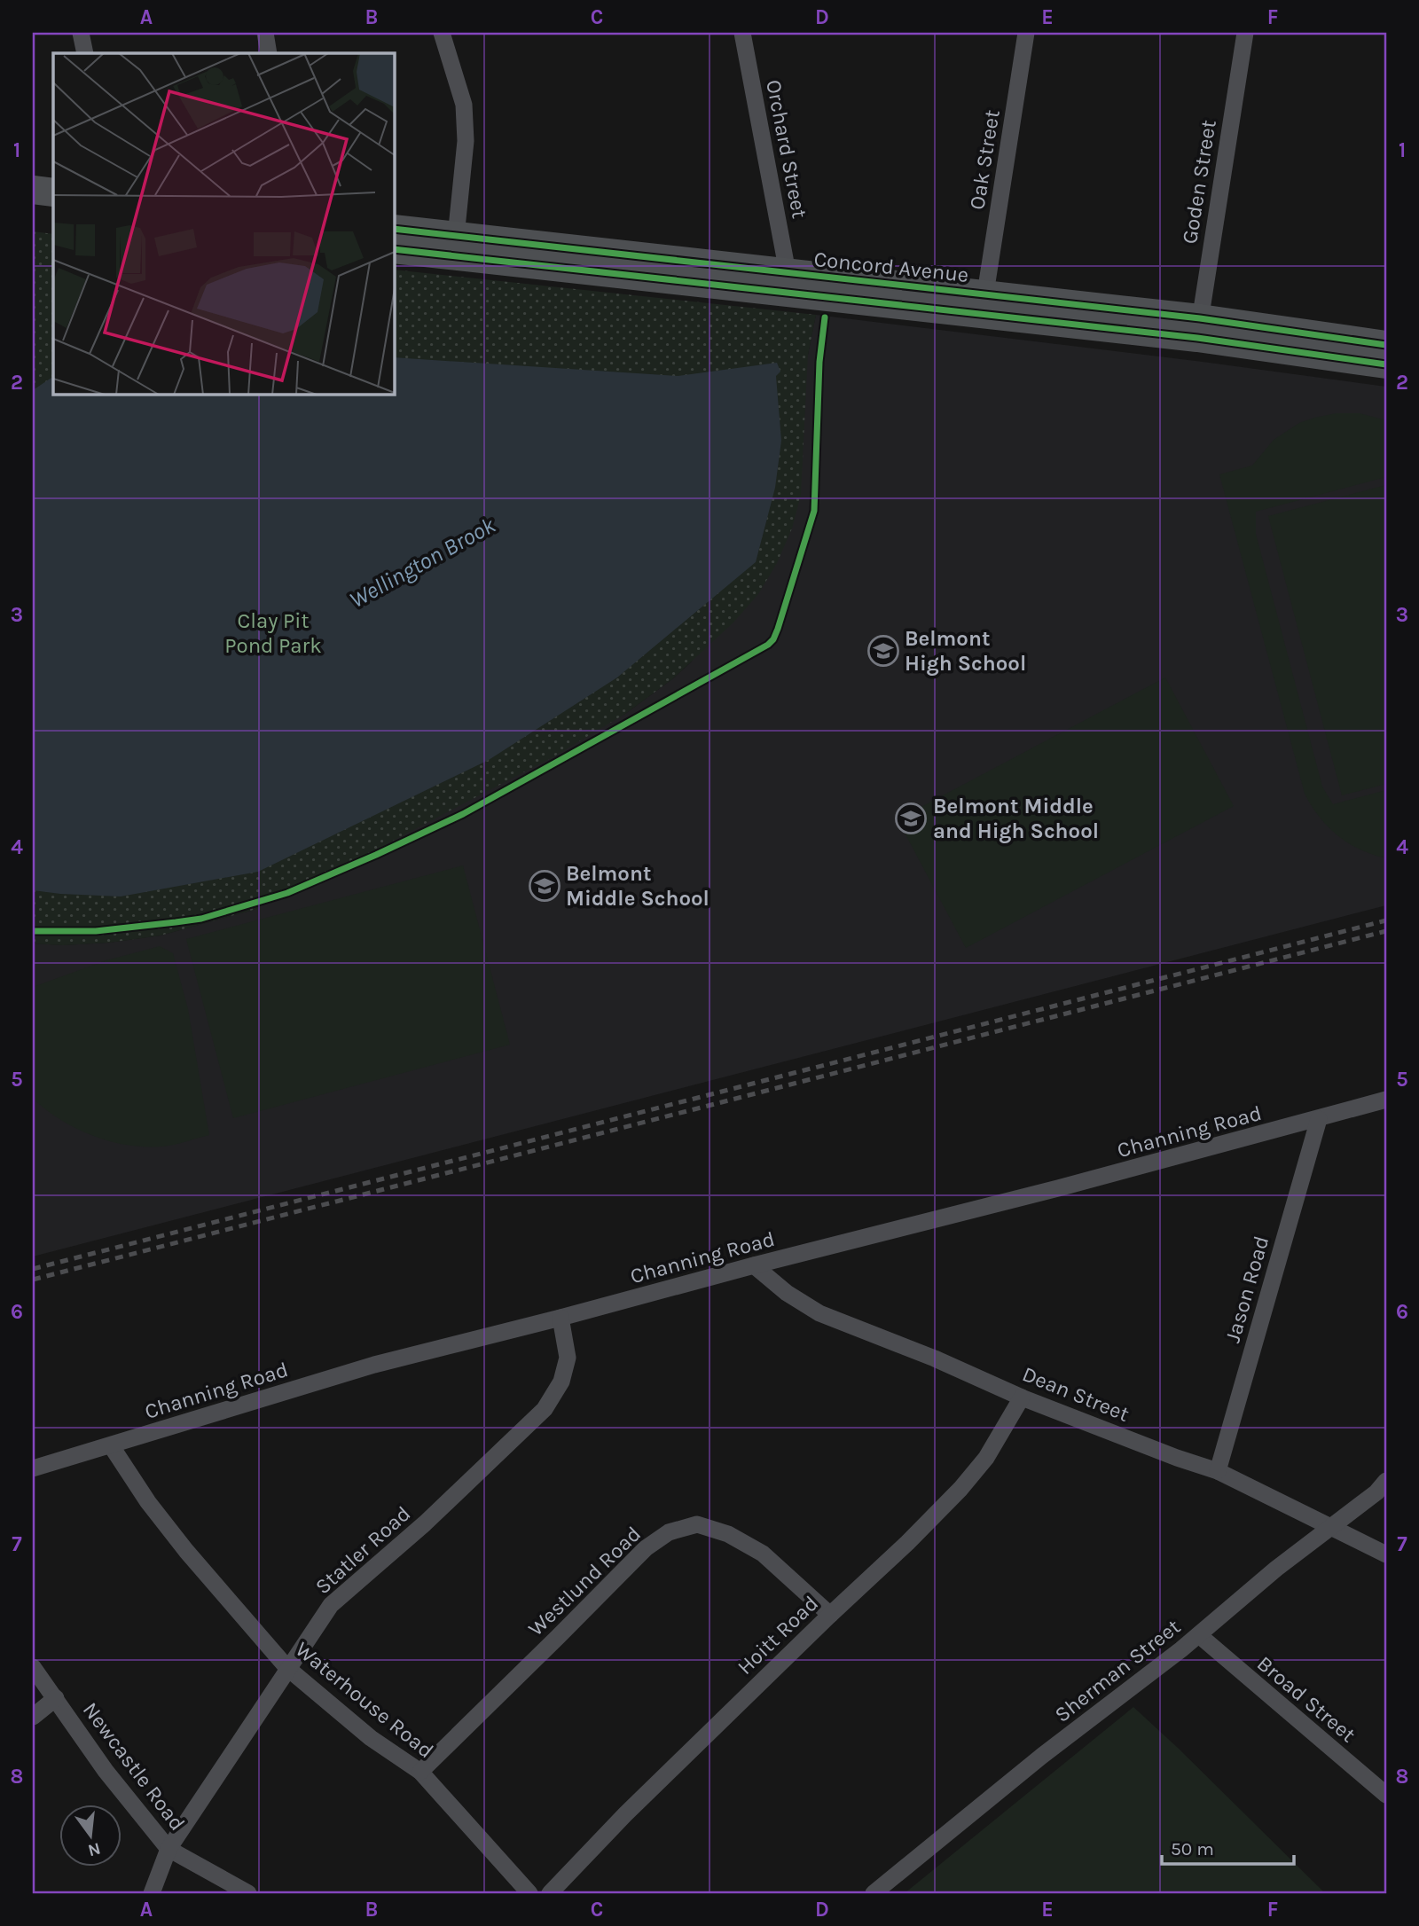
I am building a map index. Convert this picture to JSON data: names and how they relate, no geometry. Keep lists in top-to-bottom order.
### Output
{
  "streets": {
    "main road": ["Concord Avenue"],
    "street": [
      "Orchard Street",
      "Oak Street",
      "Goden Street",
      "Channing Road",
      "Jason Road",
      "Dean Street",
      "Statler Road",
      "Westlund Road",
      "Hoitt Road",
      "Sherman Street",
      "Broad Street",
      "Waterhouse Road",
      "Newcastle Road"
    ]
  },
  "crossings": [
    ["Orchard Street", "Concord Avenue"],
    ["Oak Street", "Concord Avenue"],
    ["Goden Street", "Concord Avenue"],
    ["Channing Road", "Jason Road"],
    ["Channing Road", "Dean Street"],
    ["Channing Road", "Statler Road"],
    ["Channing Road", "Waterhouse Road"],
    ["Jason Road", "Dean Street"],
    ["Dean Street", "Hoitt Road"],
    ["Dean Street", "Sherman Street"],
    ["Statler Road", "Waterhouse Road"],
    ["Statler Road", "Newcastle Road"],
    ["Westlund Road", "Hoitt Road"],
    ["Westlund Road", "Waterhouse Road"],
    ["Sherman Street", "Broad Street"]
  ],
  "water": ["Wellington Brook"],
  "parks": ["Clay Pit Pond Park"],
  "places": {
    "school or university": ["Belmont High School", "Belmont Middle and High School", "Belmont Middle School"]
  },
  "scale_bar": "50 m",
  "north": "bottom",
  "grid": {
    "columns": [
      "A",
      "B",
      "C",
      "D",
      "E",
      "F"
    ],
    "rows": [
      "1",
      "2",
      "3",
      "4",
      "5",
      "6",
      "7",
      "8"
    ]
  }
}
